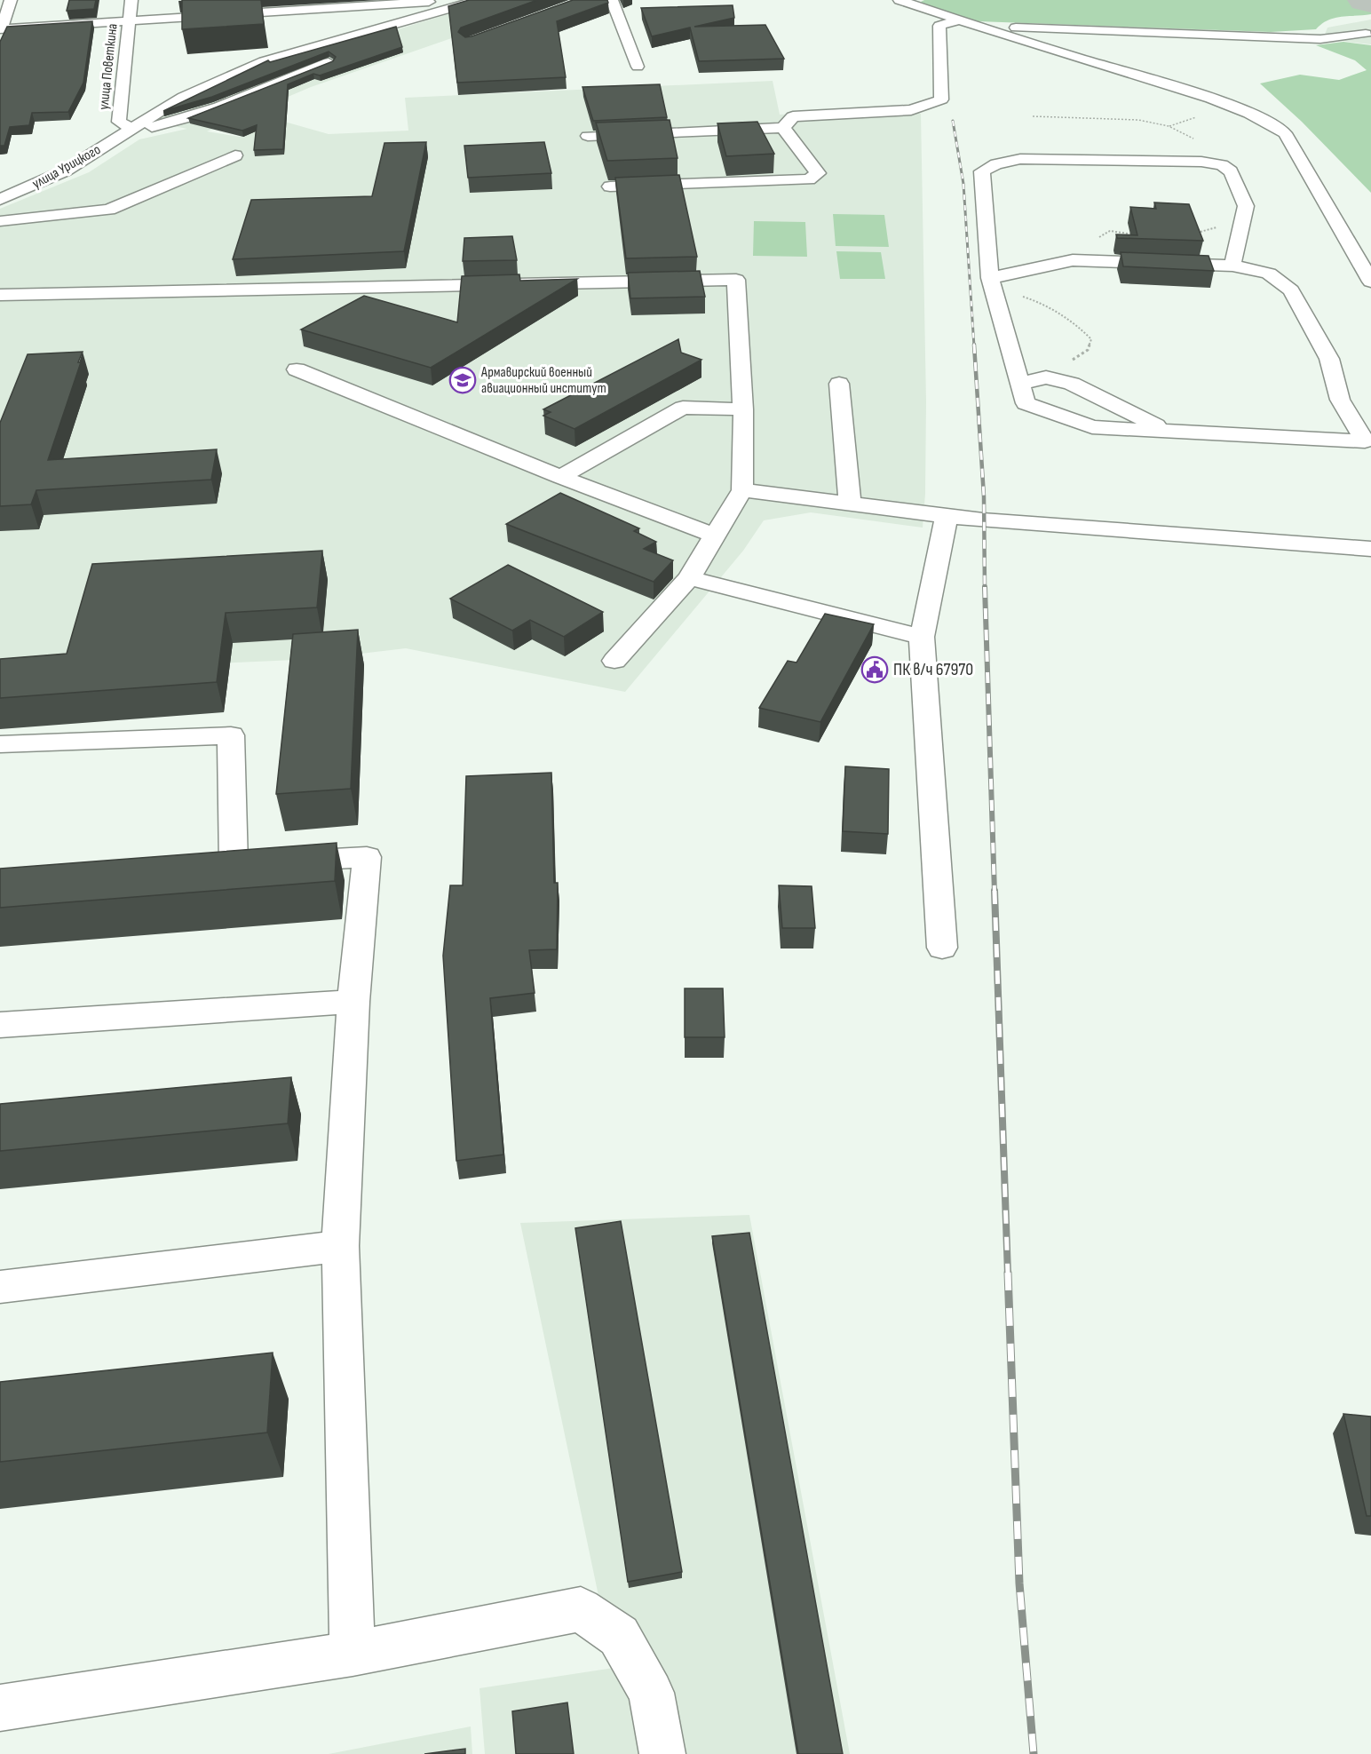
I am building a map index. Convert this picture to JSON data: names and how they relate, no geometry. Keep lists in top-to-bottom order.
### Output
{
  "streets": {
    "street": ["улица Поветкина", "улица Урицкого"]
  },
  "crossings": [
    ["улица Поветкина", "улица Урицкого"]
  ],
  "places": {
    "school or university": ["Армавирский военный авиационный институт"],
    "public building": ["ПК в/ч 67970"]
  }
}
